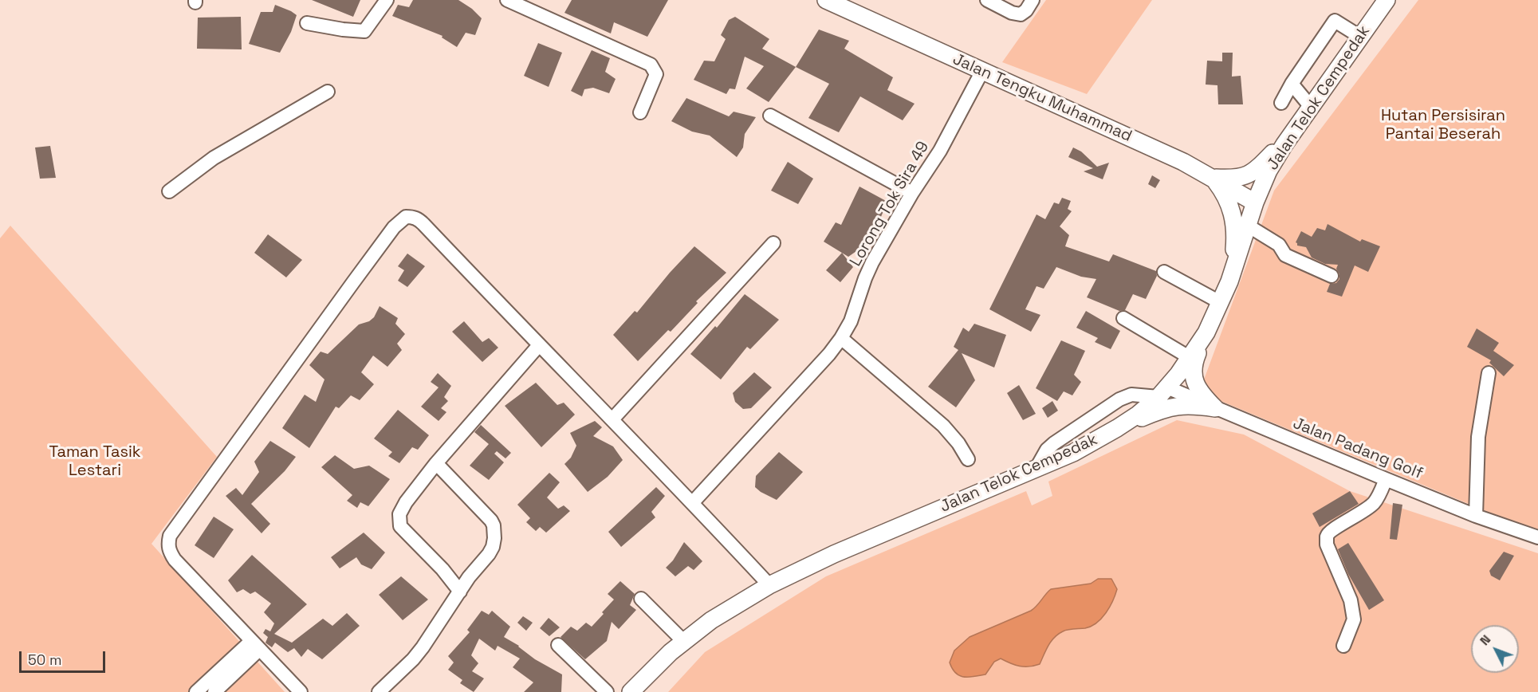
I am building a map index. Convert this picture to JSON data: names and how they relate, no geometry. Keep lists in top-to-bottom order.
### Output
{
  "streets": {
    "main road": ["Jalan Tengku Muhammad", "Jalan Telok Cempedak"],
    "street": ["Lorong Tok Sira 49", "Jalan Padang Golf"]
  },
  "crossings": [
    ["Jalan Tengku Muhammad", "Jalan Telok Cempedak"],
    ["Jalan Tengku Muhammad", "Lorong Tok Sira 49"],
    ["Jalan Telok Cempedak", "Jalan Padang Golf"]
  ],
  "parks": ["Hutan Persisiran Pantai Beserah", "Taman Tasik Lestari"],
  "scale_bar": "50 m",
  "north": "top left"
}
